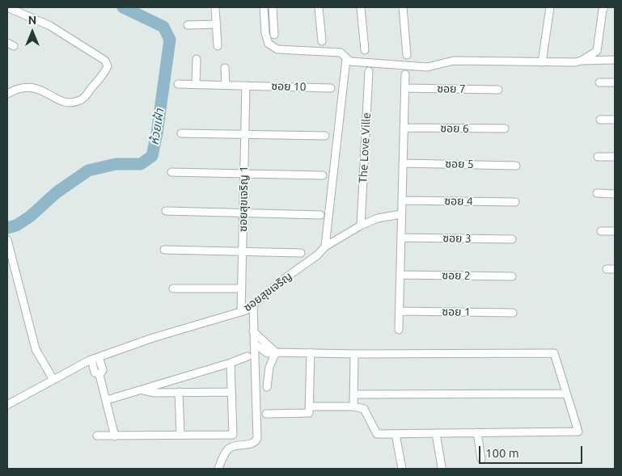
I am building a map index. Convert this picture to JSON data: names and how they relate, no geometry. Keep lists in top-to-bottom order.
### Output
{
  "streets": {
    "street": [
      "ซอย 10",
      "ซอย 7",
      "ซอย 6",
      "The Love Ville",
      "ซอย 5",
      "ซอยสุขเจริญ 1",
      "ซอย 4",
      "ซอย 3",
      "ซอย 2",
      "ซอยสุขเจริญ",
      "ซอย 1"
    ]
  },
  "crossings": [
    ["ซอย 10", "ซอยสุขเจริญ 1"],
    ["The Love Ville", "ซอยสุขเจริญ"],
    ["ซอยสุขเจริญ 1", "ซอยสุขเจริญ"]
  ],
  "water": ["ห้วยเฝ้า"],
  "scale_bar": "100 m",
  "north": "top"
}
